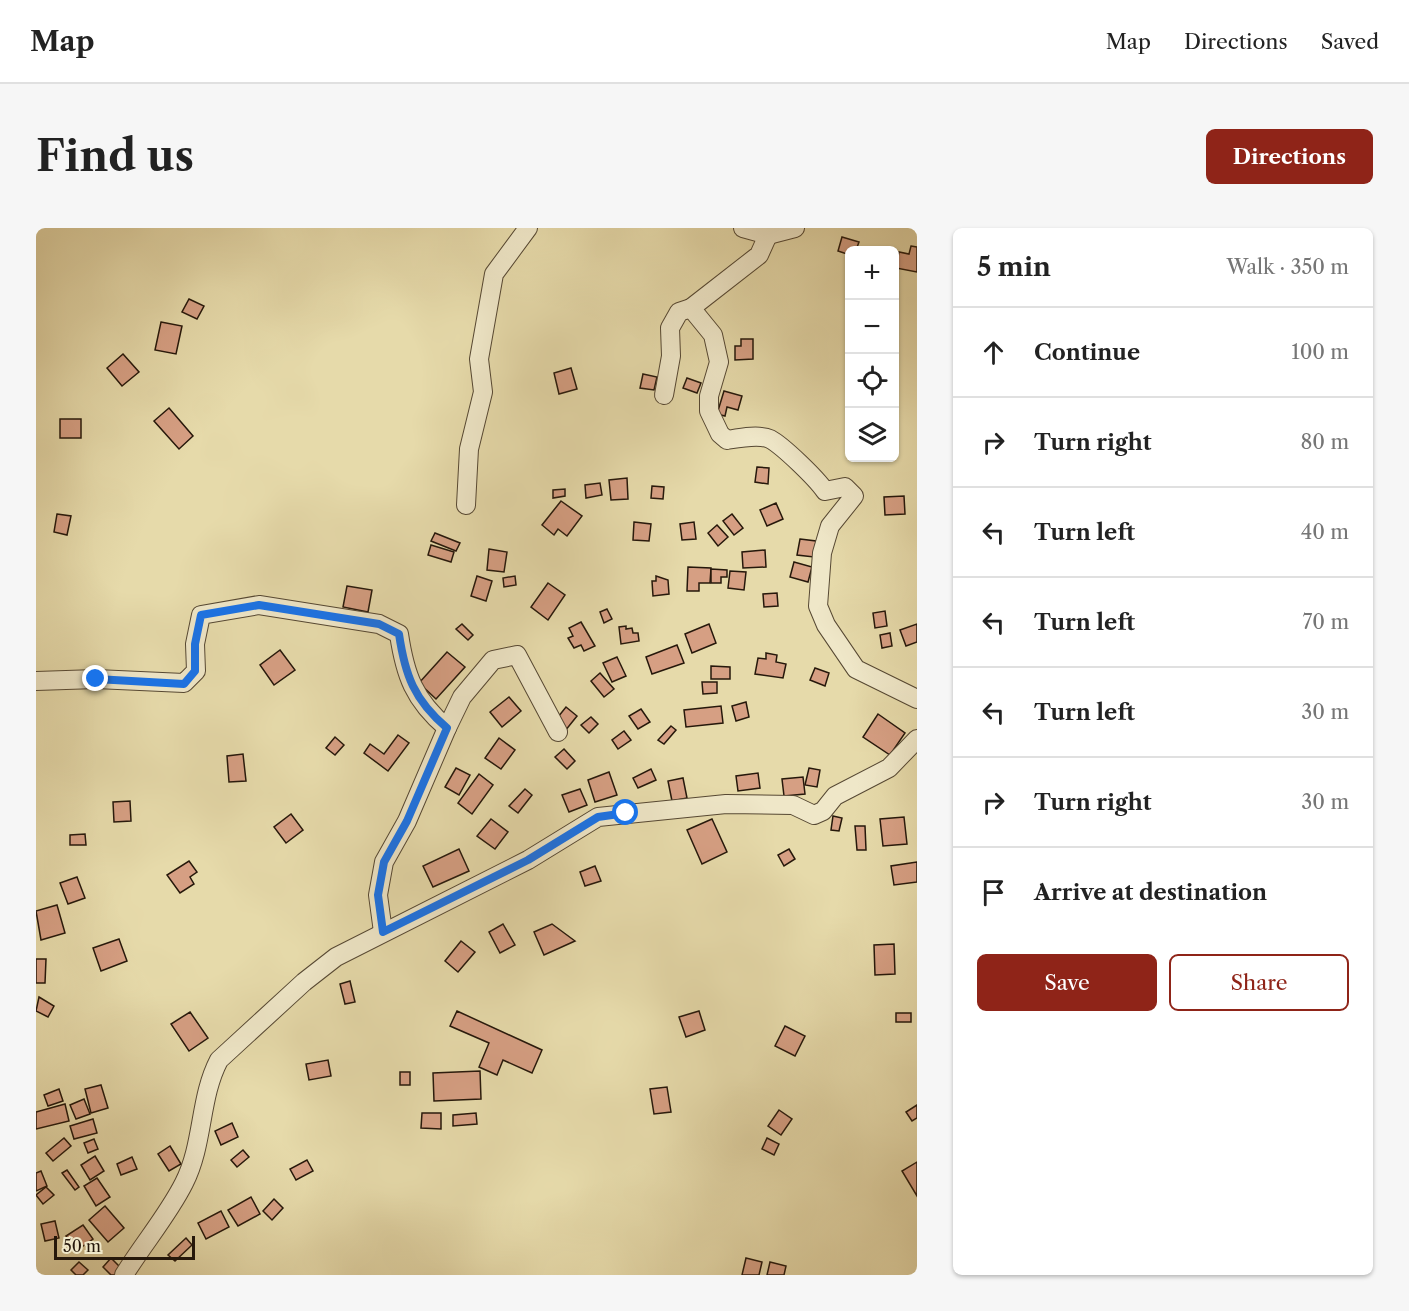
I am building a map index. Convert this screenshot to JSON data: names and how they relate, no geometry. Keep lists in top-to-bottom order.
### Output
{
  "scale_bar": "50 m",
  "page": {
    "header": "Map",
    "nav": ["Map", "Directions", "Saved"],
    "buttons": [
      "Directions",
      ["Save", "Share"]
    ],
    "title": "Find us",
    "heading": ["5 min", "Walk · 350 m"],
    "map_buttons": ["+", "−"],
    "list": [
      ["Continue", "100 m"],
      ["Turn right", "80 m"],
      ["Turn left", "40 m"],
      ["Turn left", "70 m"],
      ["Turn left", "30 m"],
      ["Turn right", "30 m"],
      "Arrive at destination"
    ],
    "scale": "50 m"
  }
}
